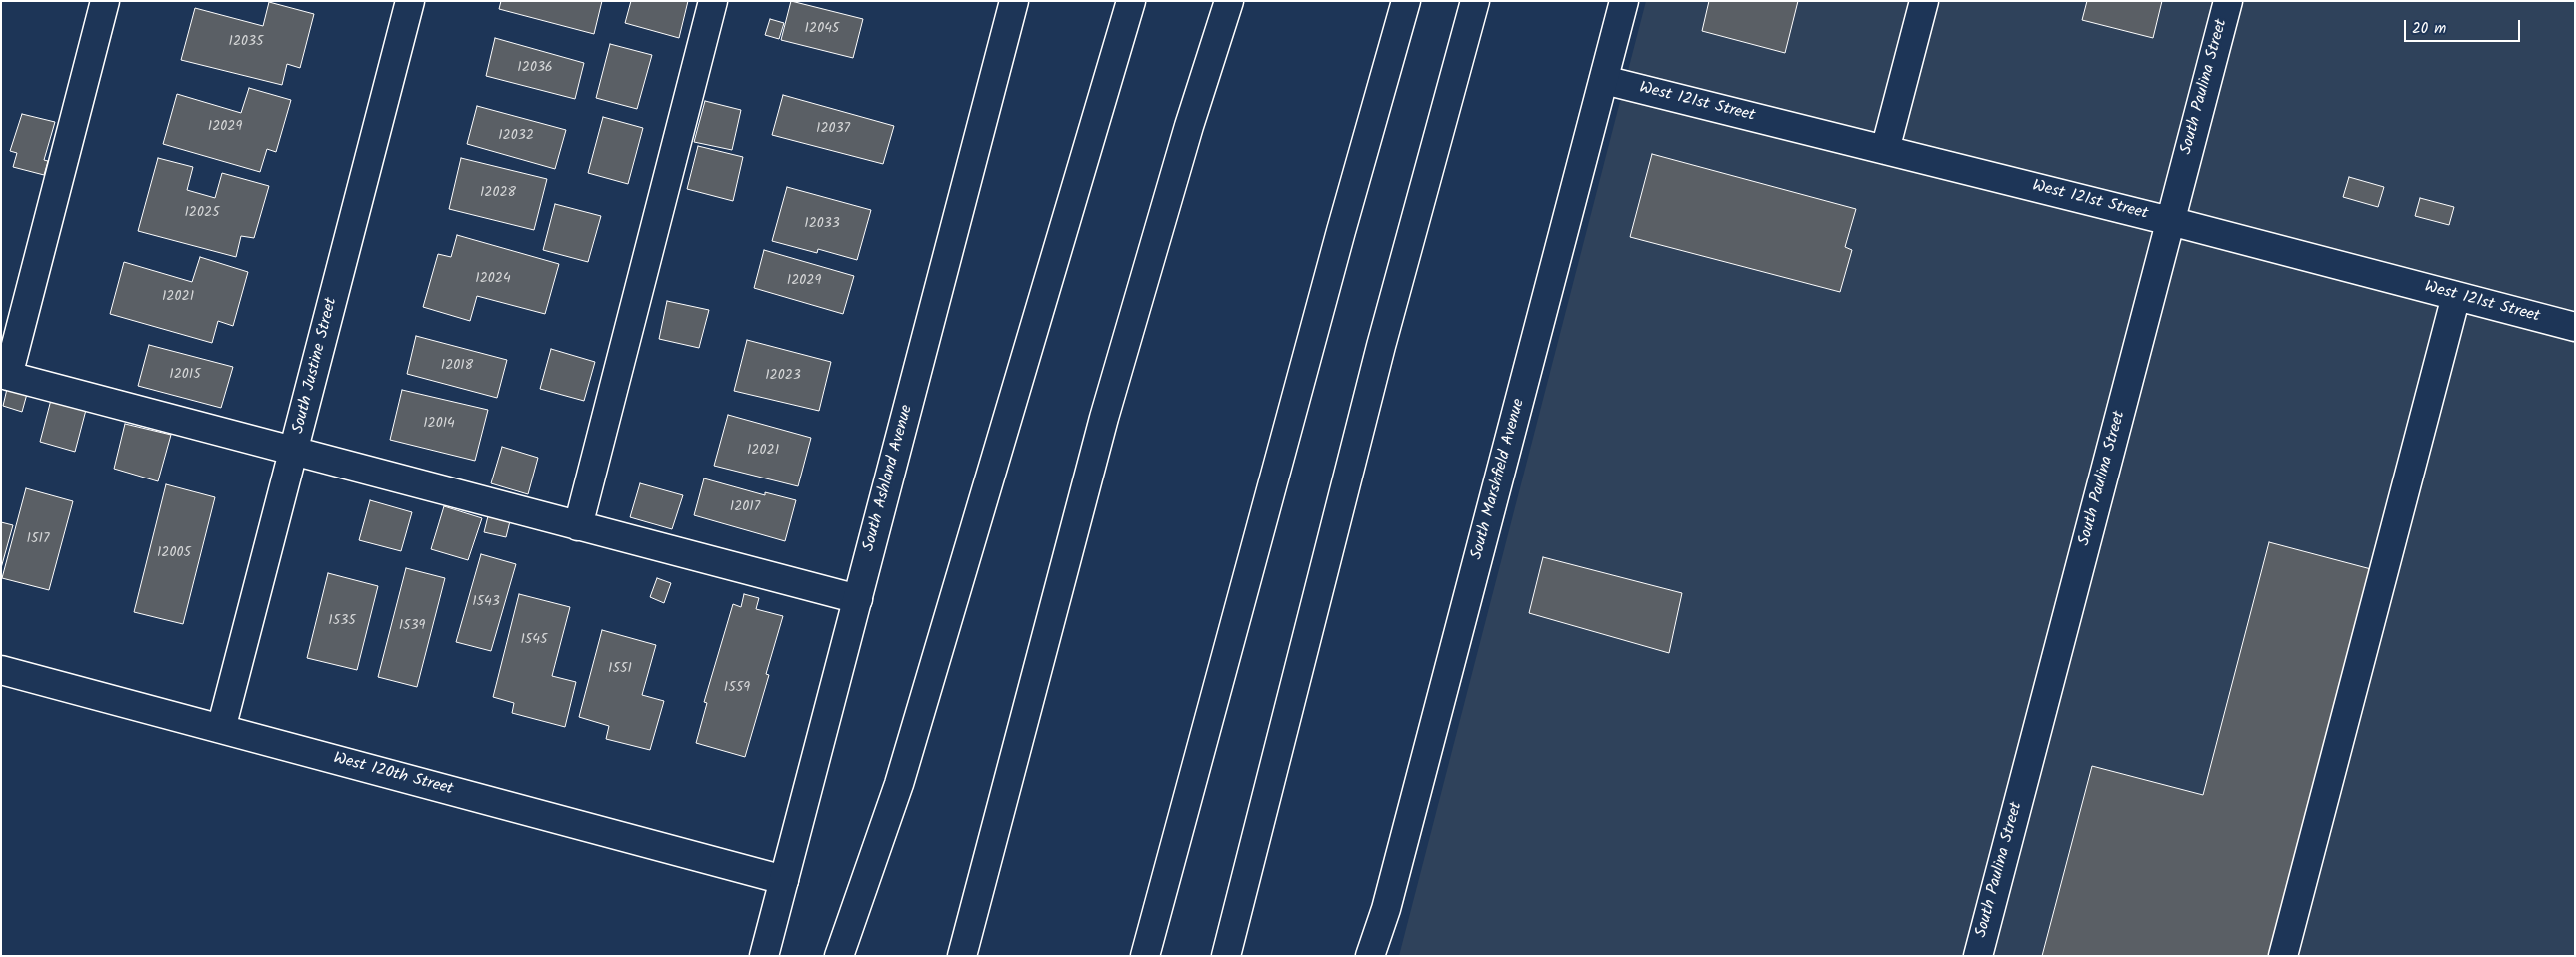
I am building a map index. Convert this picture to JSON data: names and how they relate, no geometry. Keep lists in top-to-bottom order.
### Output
{
  "streets": {
    "main road": [
      "South Paulina Street",
      "West 121st Street",
      "South Justine Street",
      "South Ashland Avenue",
      "South Marshfield Avenue",
      "West 120th Street"
    ]
  },
  "crossings": [
    ["South Paulina Street", "West 121st Street"],
    ["West 121st Street", "South Marshfield Avenue"],
    ["South Justine Street", "West 120th Street"],
    ["South Ashland Avenue", "West 120th Street"]
  ],
  "house_numbers": [
    "12045",
    "12035",
    "12036",
    "12029",
    "12037",
    "12032",
    "12028",
    "12025",
    "12033",
    "12024",
    "12029",
    "12021",
    "12018",
    "12015",
    "12023",
    "12014",
    "12021",
    "12017",
    "1517",
    "12005",
    "1543",
    "1535",
    "1539",
    "1545",
    "1551",
    "1559"
  ],
  "scale_bar": "20 m"
}
